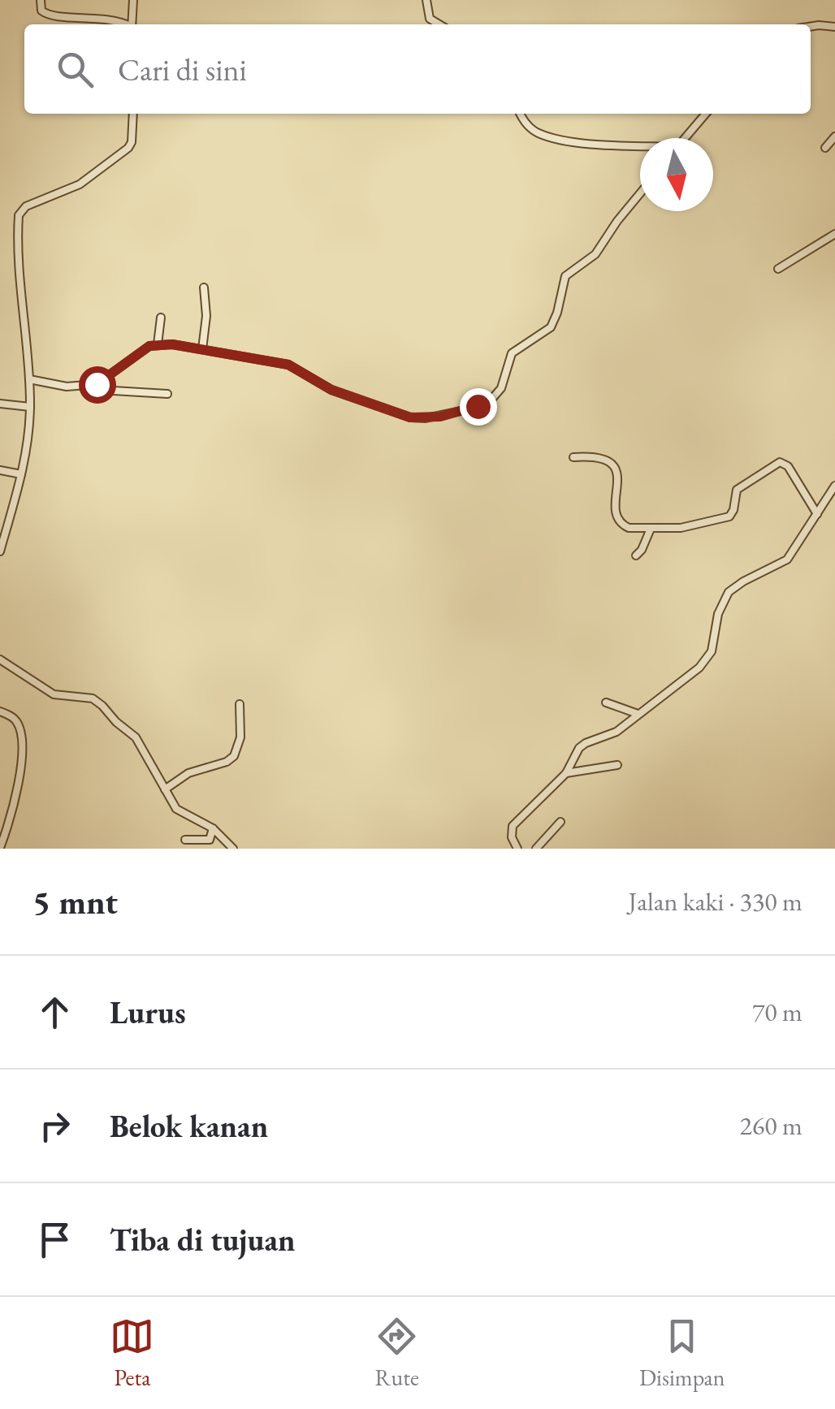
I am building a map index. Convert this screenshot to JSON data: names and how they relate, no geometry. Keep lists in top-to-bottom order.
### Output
{
  "north": "bottom",
  "page": {
    "search": "Cari di sini",
    "heading": ["5 mnt", "Jalan kaki · 330 m"],
    "list": [
      ["Lurus", "70 m"],
      ["Belok kanan", "260 m"],
      "Tiba di tujuan"
    ],
    "nav": ["Peta", "Rute", "Disimpan"]
  }
}
